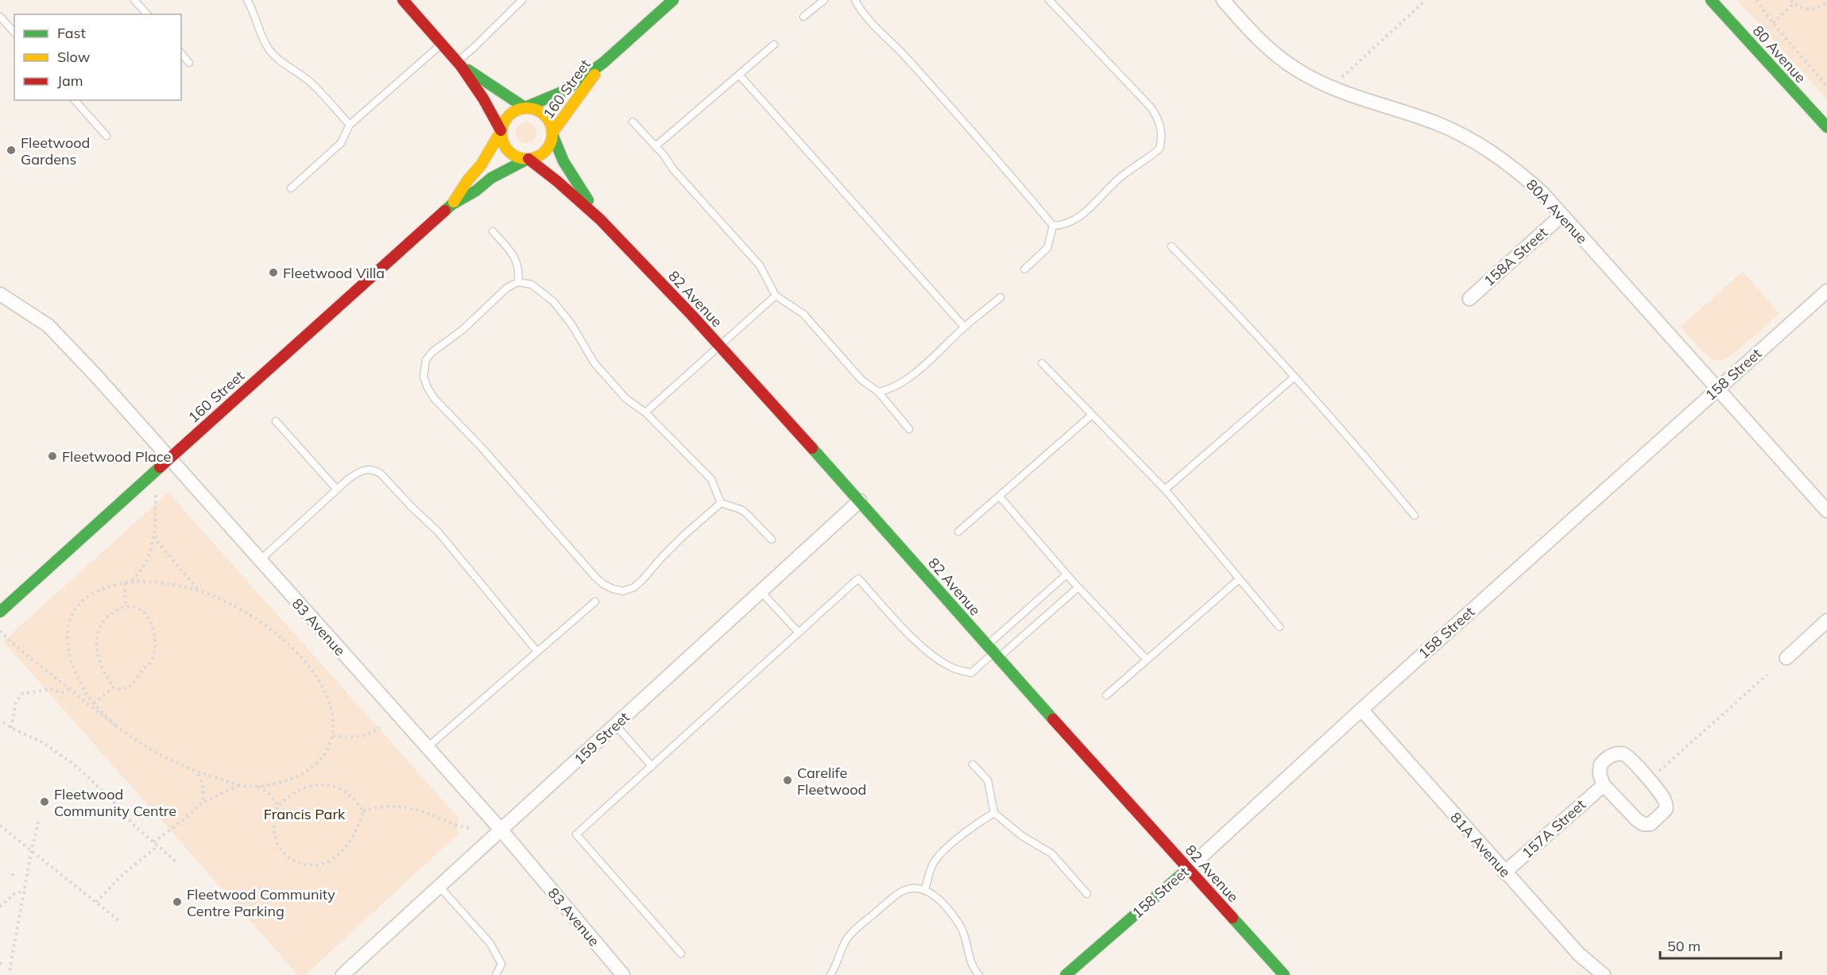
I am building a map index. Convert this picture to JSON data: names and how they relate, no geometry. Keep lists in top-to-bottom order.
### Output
{
  "streets": {
    "street": [
      "80 Avenue",
      "160 Street",
      "80A Avenue",
      "158A Street",
      "82 Avenue",
      "158 Street",
      "83 Avenue",
      "159 Street",
      "157A Street",
      "81A Avenue"
    ]
  },
  "crossings": [
    ["160 Street", "82 Avenue"],
    ["160 Street", "83 Avenue"],
    ["80A Avenue", "158A Street"],
    ["80A Avenue", "158 Street"],
    ["82 Avenue", "158 Street"],
    ["82 Avenue", "159 Street"],
    ["158 Street", "81A Avenue"],
    ["83 Avenue", "159 Street"],
    ["157A Street", "81A Avenue"]
  ],
  "parks": ["Francis Park"],
  "places": [
    "Fleetwood Gardens",
    "Fleetwood Villa",
    "Fleetwood Place",
    "Carelife Fleetwood",
    "Fleetwood Community Centre",
    "Fleetwood Community Centre Parking"
  ],
  "legend": ["Fast", "Slow", "Jam"],
  "scale_bar": "50 m"
}
